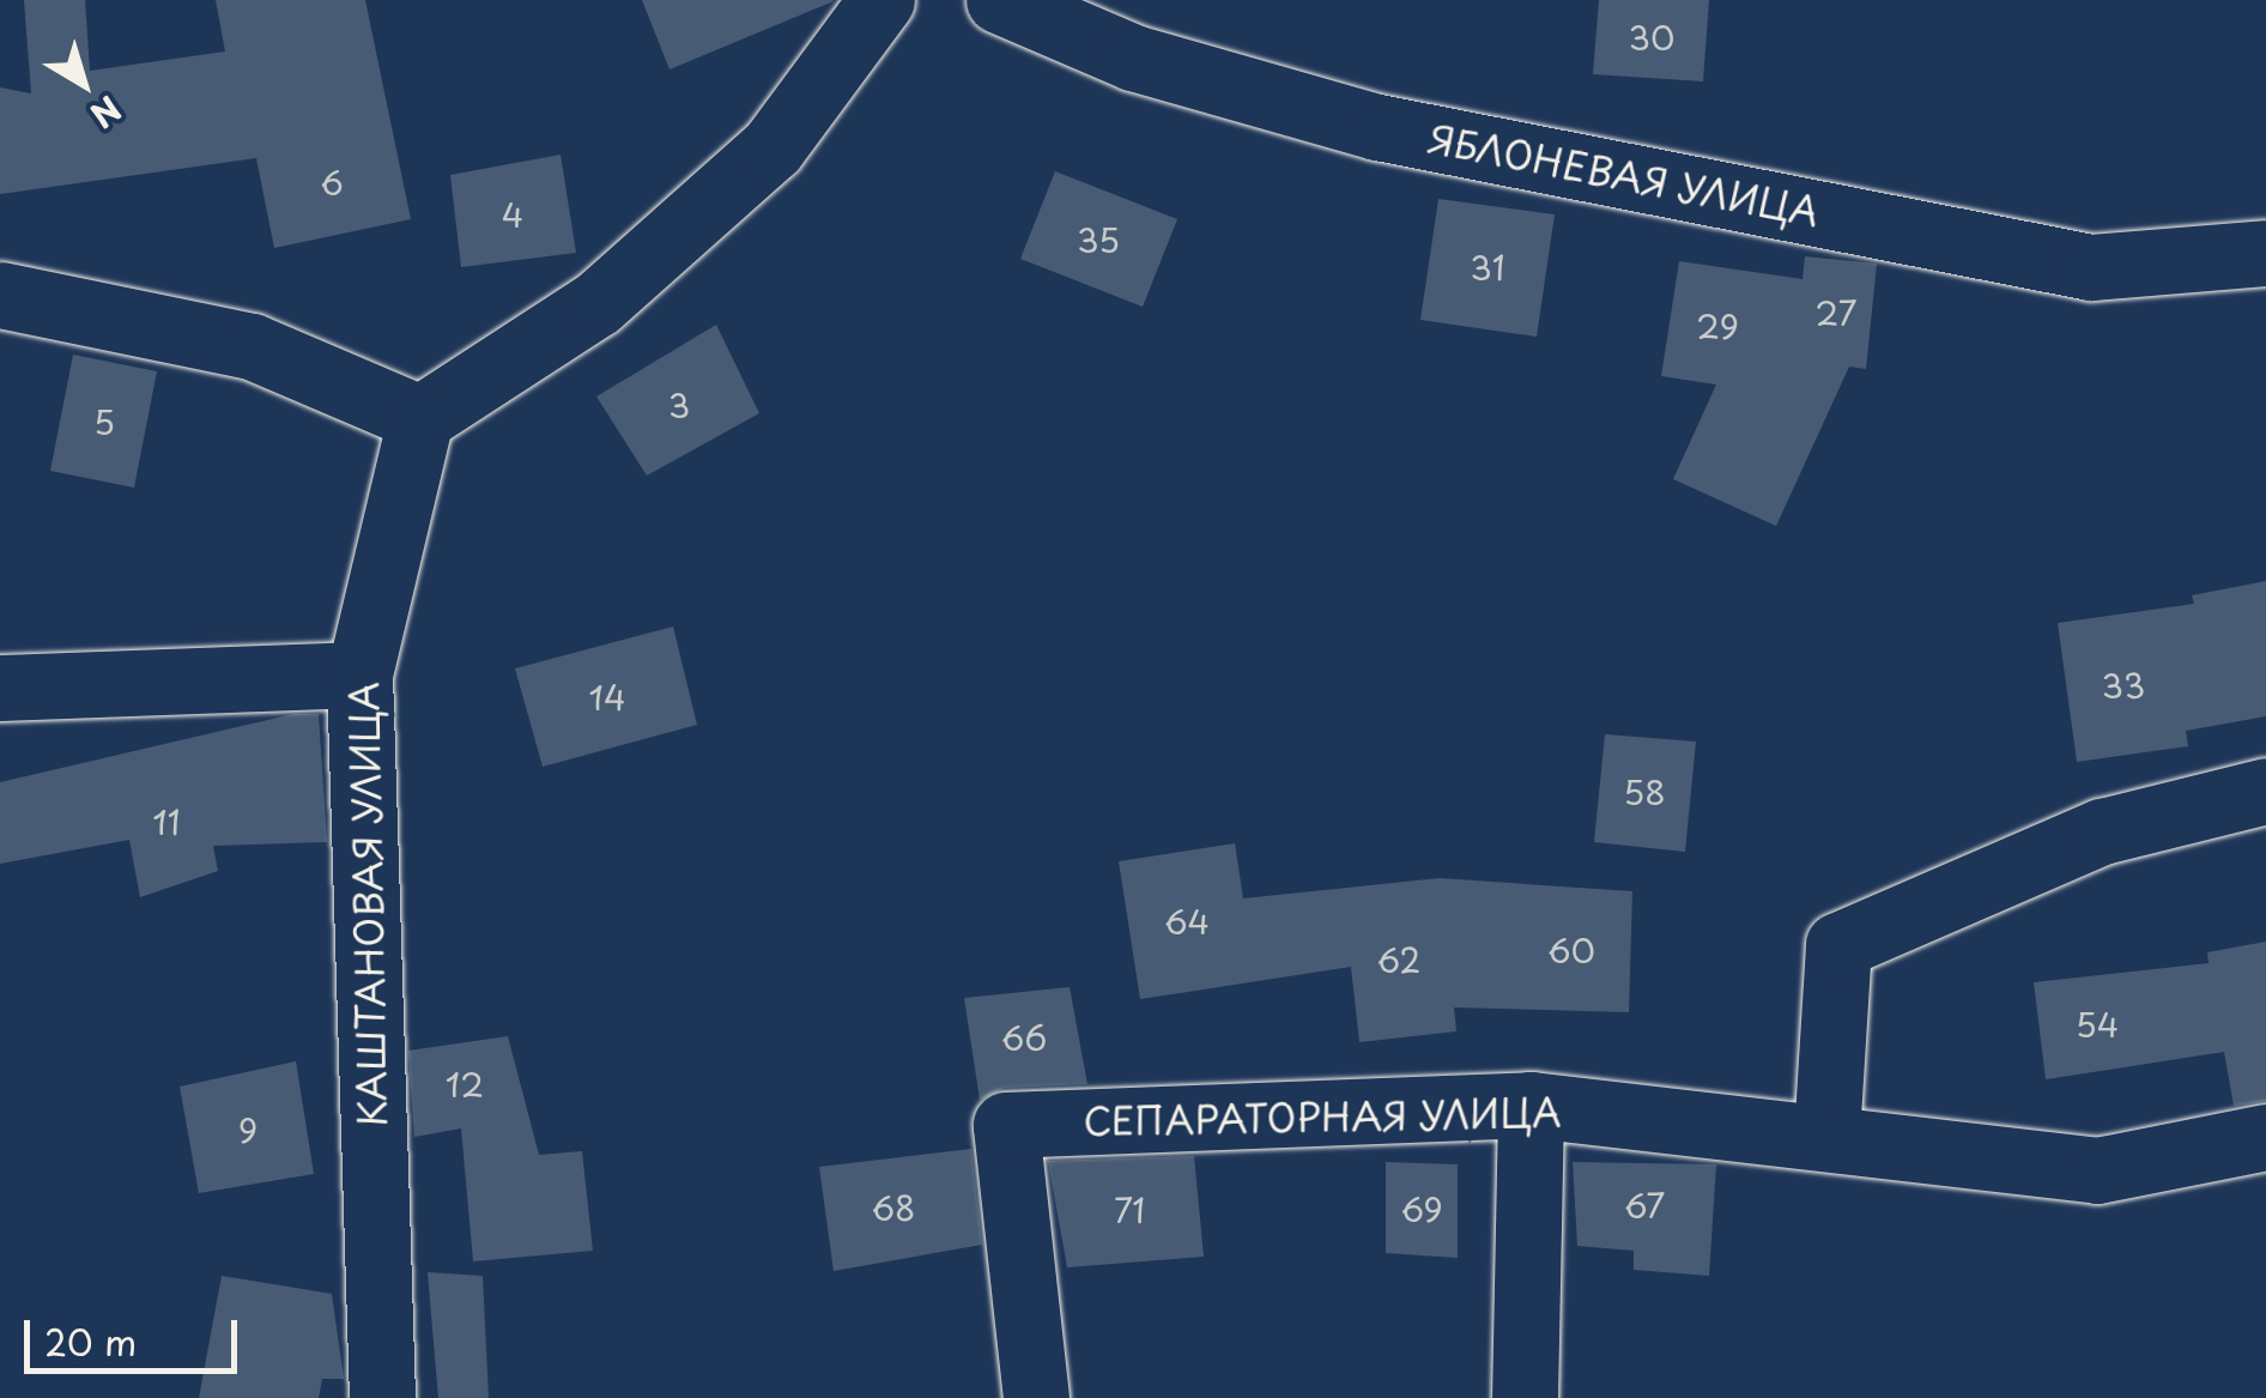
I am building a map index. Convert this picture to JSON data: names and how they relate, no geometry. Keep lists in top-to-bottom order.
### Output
{
  "streets": {
    "street": ["ЯБЛОНЕВАЯ УЛИЦА", "КАШТАНОВАЯ УЛИЦА", "СЕПАРАТОРНАЯ УЛИЦА"]
  },
  "house_numbers": [
    "30",
    "6",
    "4",
    "35",
    "31",
    "27",
    "29",
    "3",
    "5",
    "33",
    "14",
    "58",
    "11",
    "64",
    "60",
    "62",
    "54",
    "66",
    "12",
    "9",
    "67",
    "68",
    "69",
    "71"
  ],
  "scale_bar": "20 m",
  "north": "bottom right"
}
